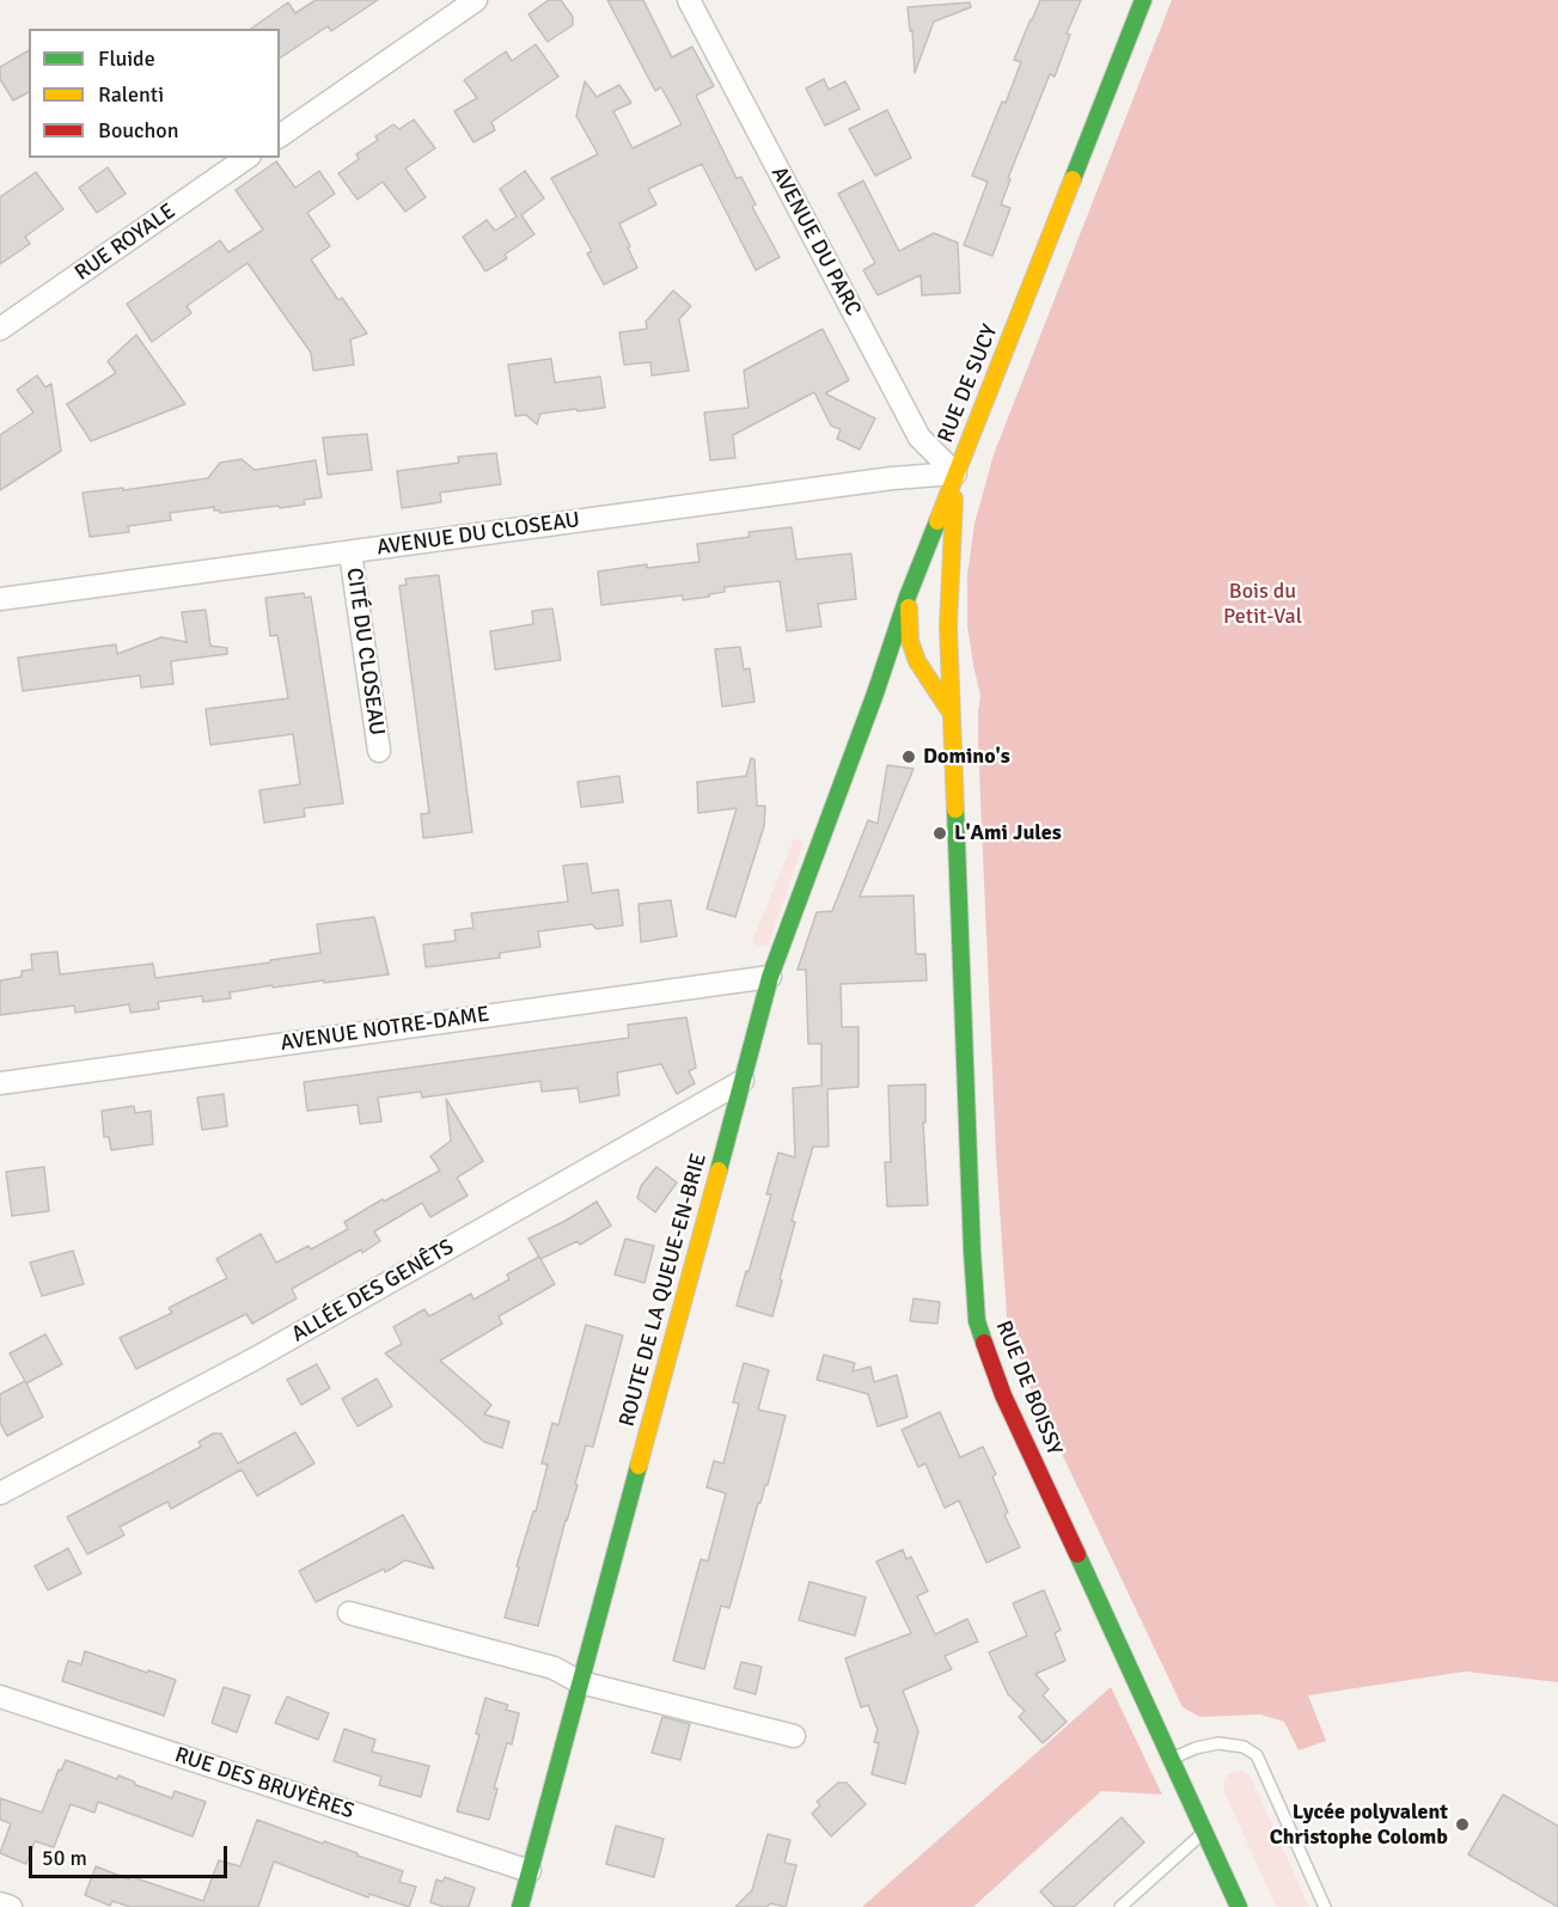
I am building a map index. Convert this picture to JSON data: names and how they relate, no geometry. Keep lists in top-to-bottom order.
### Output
{
  "streets": {
    "main road": ["RUE DE SUCY", "ROUTE DE LA QUEUE-EN-BRIE", "RUE DE BOISSY"],
    "street": [
      "AVENUE DU PARC",
      "RUE ROYALE",
      "AVENUE DU CLOSEAU",
      "CITÉ DU CLOSEAU",
      "AVENUE NOTRE-DAME",
      "ALLÉE DES GENÊTS",
      "RUE DES BRUYÈRES"
    ]
  },
  "crossings": [
    ["AVENUE DU PARC", "RUE DE SUCY"],
    ["AVENUE DU PARC", "AVENUE DU CLOSEAU"],
    ["AVENUE DU PARC", "RUE DE BOISSY"],
    ["RUE DE SUCY", "AVENUE DU CLOSEAU"],
    ["RUE DE SUCY", "ROUTE DE LA QUEUE-EN-BRIE"],
    ["RUE DE SUCY", "RUE DE BOISSY"],
    ["AVENUE DU CLOSEAU", "CITÉ DU CLOSEAU"],
    ["AVENUE DU CLOSEAU", "RUE DE BOISSY"],
    ["AVENUE NOTRE-DAME", "ROUTE DE LA QUEUE-EN-BRIE"],
    ["ROUTE DE LA QUEUE-EN-BRIE", "ALLÉE DES GENÊTS"],
    ["ROUTE DE LA QUEUE-EN-BRIE", "RUE DES BRUYÈRES"]
  ],
  "parks": ["Bois du Petit-Val"],
  "places": ["Domino's", "L'Ami Jules", "Lycée polyvalent Christophe Colomb"],
  "legend": ["Fluide", "Ralenti", "Bouchon"],
  "scale_bar": "50 m"
}
